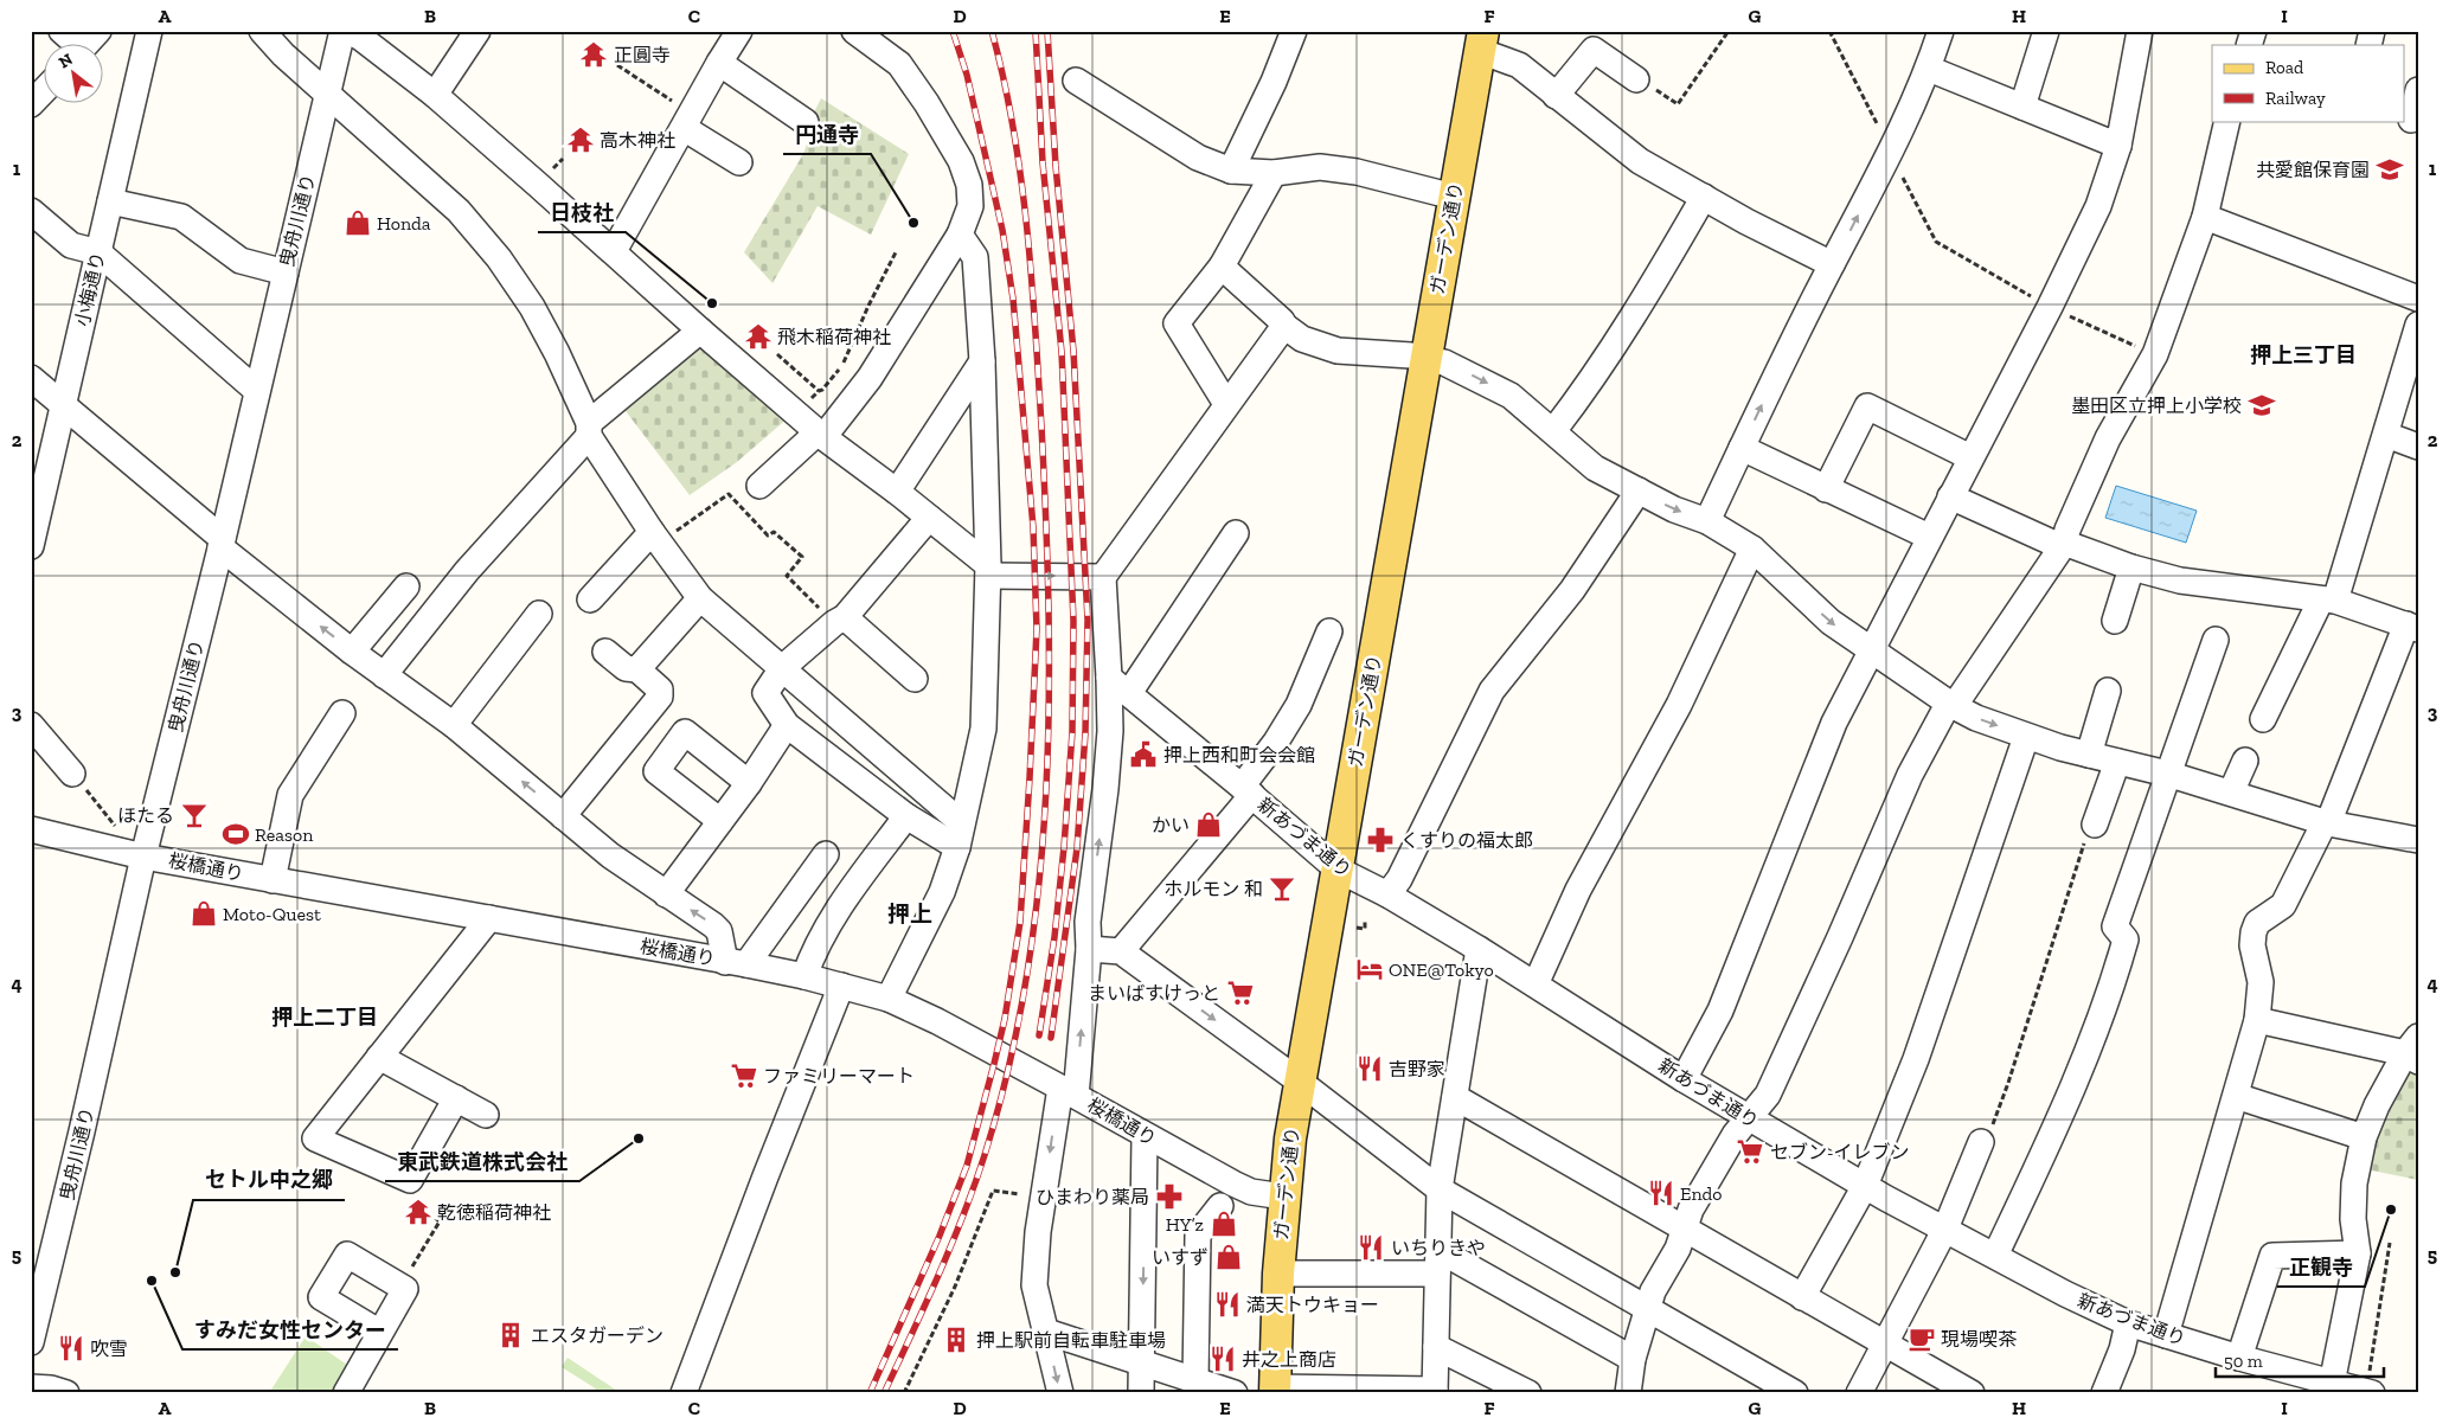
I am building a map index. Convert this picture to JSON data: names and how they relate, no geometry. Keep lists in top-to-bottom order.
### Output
{
  "streets": {
    "main road": ["ガーデン通り"],
    "street": [
      "曳舟川通り",
      "小梅通り",
      "新あづま通り",
      "桜橋通り"
    ]
  },
  "crossings": [
    ["曳舟川通り", "桜橋通り"],
    ["ガーデン通り", "新あづま通り"],
    ["ガーデン通り", "桜橋通り"]
  ],
  "districts": ["押上三丁目", "押上", "押上二丁目"],
  "places": {
    "temple": [
      "正圓寺",
      "高木神社",
      "飛木稲荷神社",
      "乾徳稲荷神社"
    ],
    "school or university": ["共愛館保育園", "墨田区立押上小学校"],
    "shop": [
      "Honda",
      "かい",
      "Moto-Quest",
      "HY’z",
      "いすず"
    ],
    "other": [
      "円通寺",
      "日枝社",
      "東武鉄道株式会社",
      "正観寺",
      "セトル中之郷",
      "すみだ女性センター"
    ],
    "public building": ["押上西和町会会館"],
    "bar": ["ほたる", "ホルモン 和"],
    "sports": ["Reason"],
    "pharmacy": ["くすりの福太郎", "ひまわり薬局"],
    "hotel": ["ONE@Tokyo"],
    "supermarket": ["まいばすけっと", "ファミリーマート", "セブン-イレブン"],
    "restaurant": [
      "吉野家",
      "Endo",
      "いちりきや",
      "満天トウキョー",
      "吹雪",
      "井之上商店"
    ],
    "building": ["エスタガーデン", "押上駅前自転車駐車場"],
    "cafe": ["現場喫茶"]
  },
  "legend": ["Road", "Railway"],
  "scale_bar": "50 m",
  "north": "top left",
  "grid": {
    "columns": [
      "A",
      "B",
      "C",
      "D",
      "E",
      "F",
      "G",
      "H",
      "I"
    ],
    "rows": [
      "1",
      "2",
      "3",
      "4",
      "5"
    ]
  }
}
